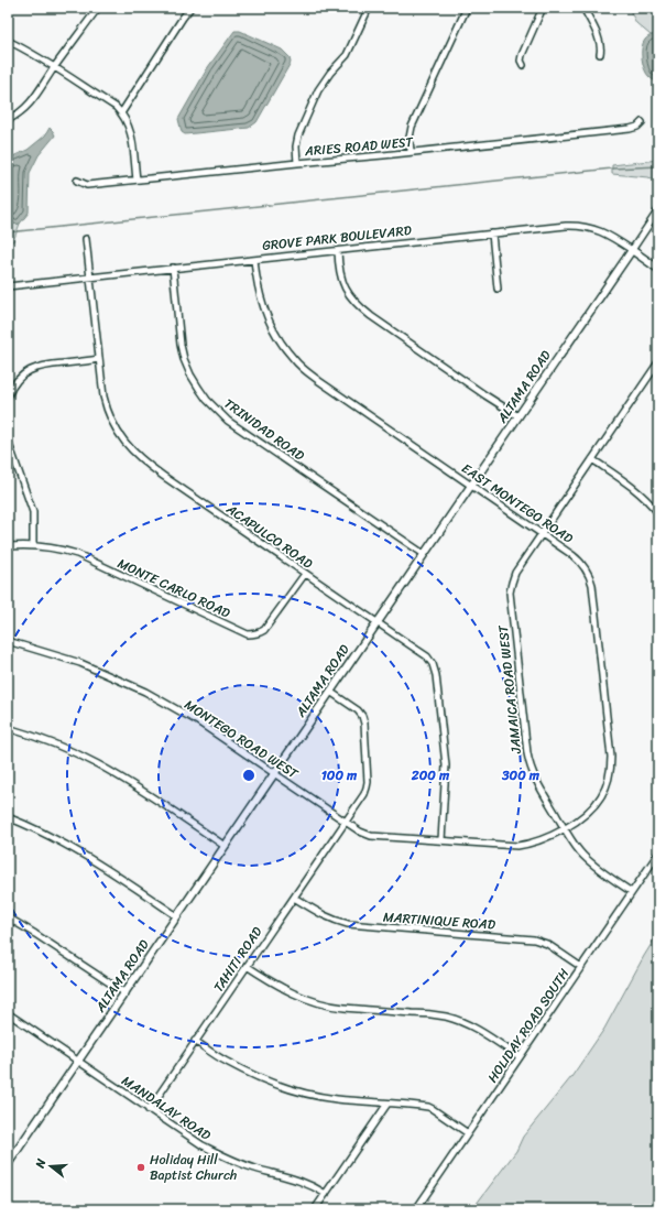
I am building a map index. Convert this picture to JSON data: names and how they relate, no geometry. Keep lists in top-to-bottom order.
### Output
{
  "streets": {
    "street": [
      "ARIES ROAD WEST",
      "GROVE PARK BOULEVARD",
      "ALTAMA ROAD",
      "TRINIDAD ROAD",
      "EAST MONTEGO ROAD",
      "ACAPULCO ROAD",
      "MONTE CARLO ROAD",
      "JAMAICA ROAD WEST",
      "MONTEGO ROAD WEST",
      "MARTINIQUE ROAD",
      "TAHITI ROAD",
      "HOLIDAY ROAD SOUTH",
      "MANDALAY ROAD"
    ]
  },
  "crossings": [
    ["GROVE PARK BOULEVARD", "ALTAMA ROAD"],
    ["GROVE PARK BOULEVARD", "TRINIDAD ROAD"],
    ["GROVE PARK BOULEVARD", "EAST MONTEGO ROAD"],
    ["GROVE PARK BOULEVARD", "ACAPULCO ROAD"],
    ["ALTAMA ROAD", "TRINIDAD ROAD"],
    ["ALTAMA ROAD", "EAST MONTEGO ROAD"],
    ["ALTAMA ROAD", "ACAPULCO ROAD"],
    ["ALTAMA ROAD", "MONTEGO ROAD WEST"],
    ["ALTAMA ROAD", "TAHITI ROAD"],
    ["ALTAMA ROAD", "MANDALAY ROAD"],
    ["EAST MONTEGO ROAD", "JAMAICA ROAD WEST"],
    ["EAST MONTEGO ROAD", "MONTEGO ROAD WEST"],
    ["ACAPULCO ROAD", "MONTE CARLO ROAD"],
    ["ACAPULCO ROAD", "MONTEGO ROAD WEST"],
    ["JAMAICA ROAD WEST", "MONTEGO ROAD WEST"],
    ["JAMAICA ROAD WEST", "HOLIDAY ROAD SOUTH"],
    ["MONTEGO ROAD WEST", "TAHITI ROAD"],
    ["MARTINIQUE ROAD", "TAHITI ROAD"],
    ["MARTINIQUE ROAD", "HOLIDAY ROAD SOUTH"],
    ["TAHITI ROAD", "MANDALAY ROAD"]
  ],
  "places": ["Holiday Hill Baptist Church"],
  "north": "left",
  "rings": ["100 m", "200 m", "300 m"]
}
